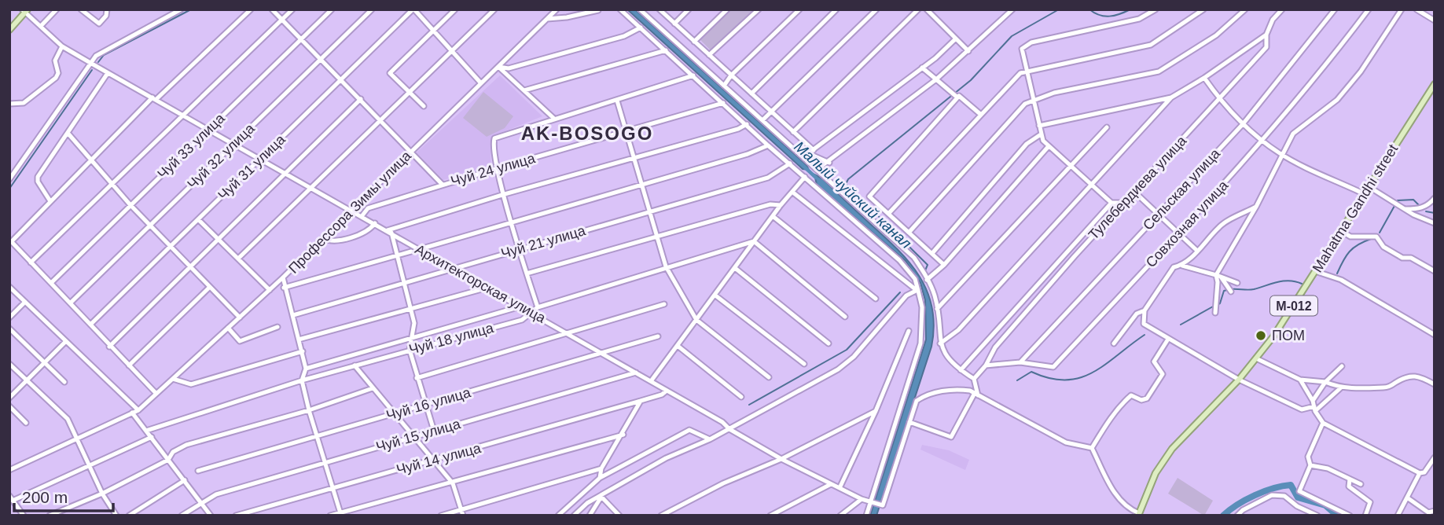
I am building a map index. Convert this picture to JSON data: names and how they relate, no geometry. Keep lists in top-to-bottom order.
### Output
{
  "streets": {
    "main road": ["Mahatma Gandhi street", "М-012"],
    "street": [
      "Чуй 33 улица",
      "Чуй 32 улица",
      "Чуй 31 улица",
      "Чуй 24 улица",
      "Тулебердиева улица",
      "Сельская улица",
      "Профессора Зимы улица",
      "Совхозная улица",
      "Чуй 21 улица",
      "Архитекторская улица",
      "Чуй 18 улица",
      "Чуй 16 улица",
      "Чуй 15 улица",
      "Чуй 14 улица"
    ]
  },
  "crossings": [
    ["Чуй 33 улица", "Архитекторская улица"],
    ["Чуй 32 улица", "Архитекторская улица"],
    ["Чуй 31 улица", "Архитекторская улица"],
    ["Чуй 24 улица", "Архитекторская улица"],
    ["Тулебердиева улица", "Совхозная улица"],
    ["Сельская улица", "Совхозная улица"],
    ["Профессора Зимы улица", "Архитекторская улица"],
    ["Чуй 21 улица", "Архитекторская улица"],
    ["Архитекторская улица", "Чуй 18 улица"],
    ["Архитекторская улица", "Чуй 16 улица"],
    ["Архитекторская улица", "Чуй 15 улица"],
    ["Архитекторская улица", "Чуй 14 улица"]
  ],
  "districts": ["AK-BOSOGO"],
  "water": ["Малый чуйский канал"],
  "places": ["ПОМ"],
  "scale_bar": "200 m"
}
